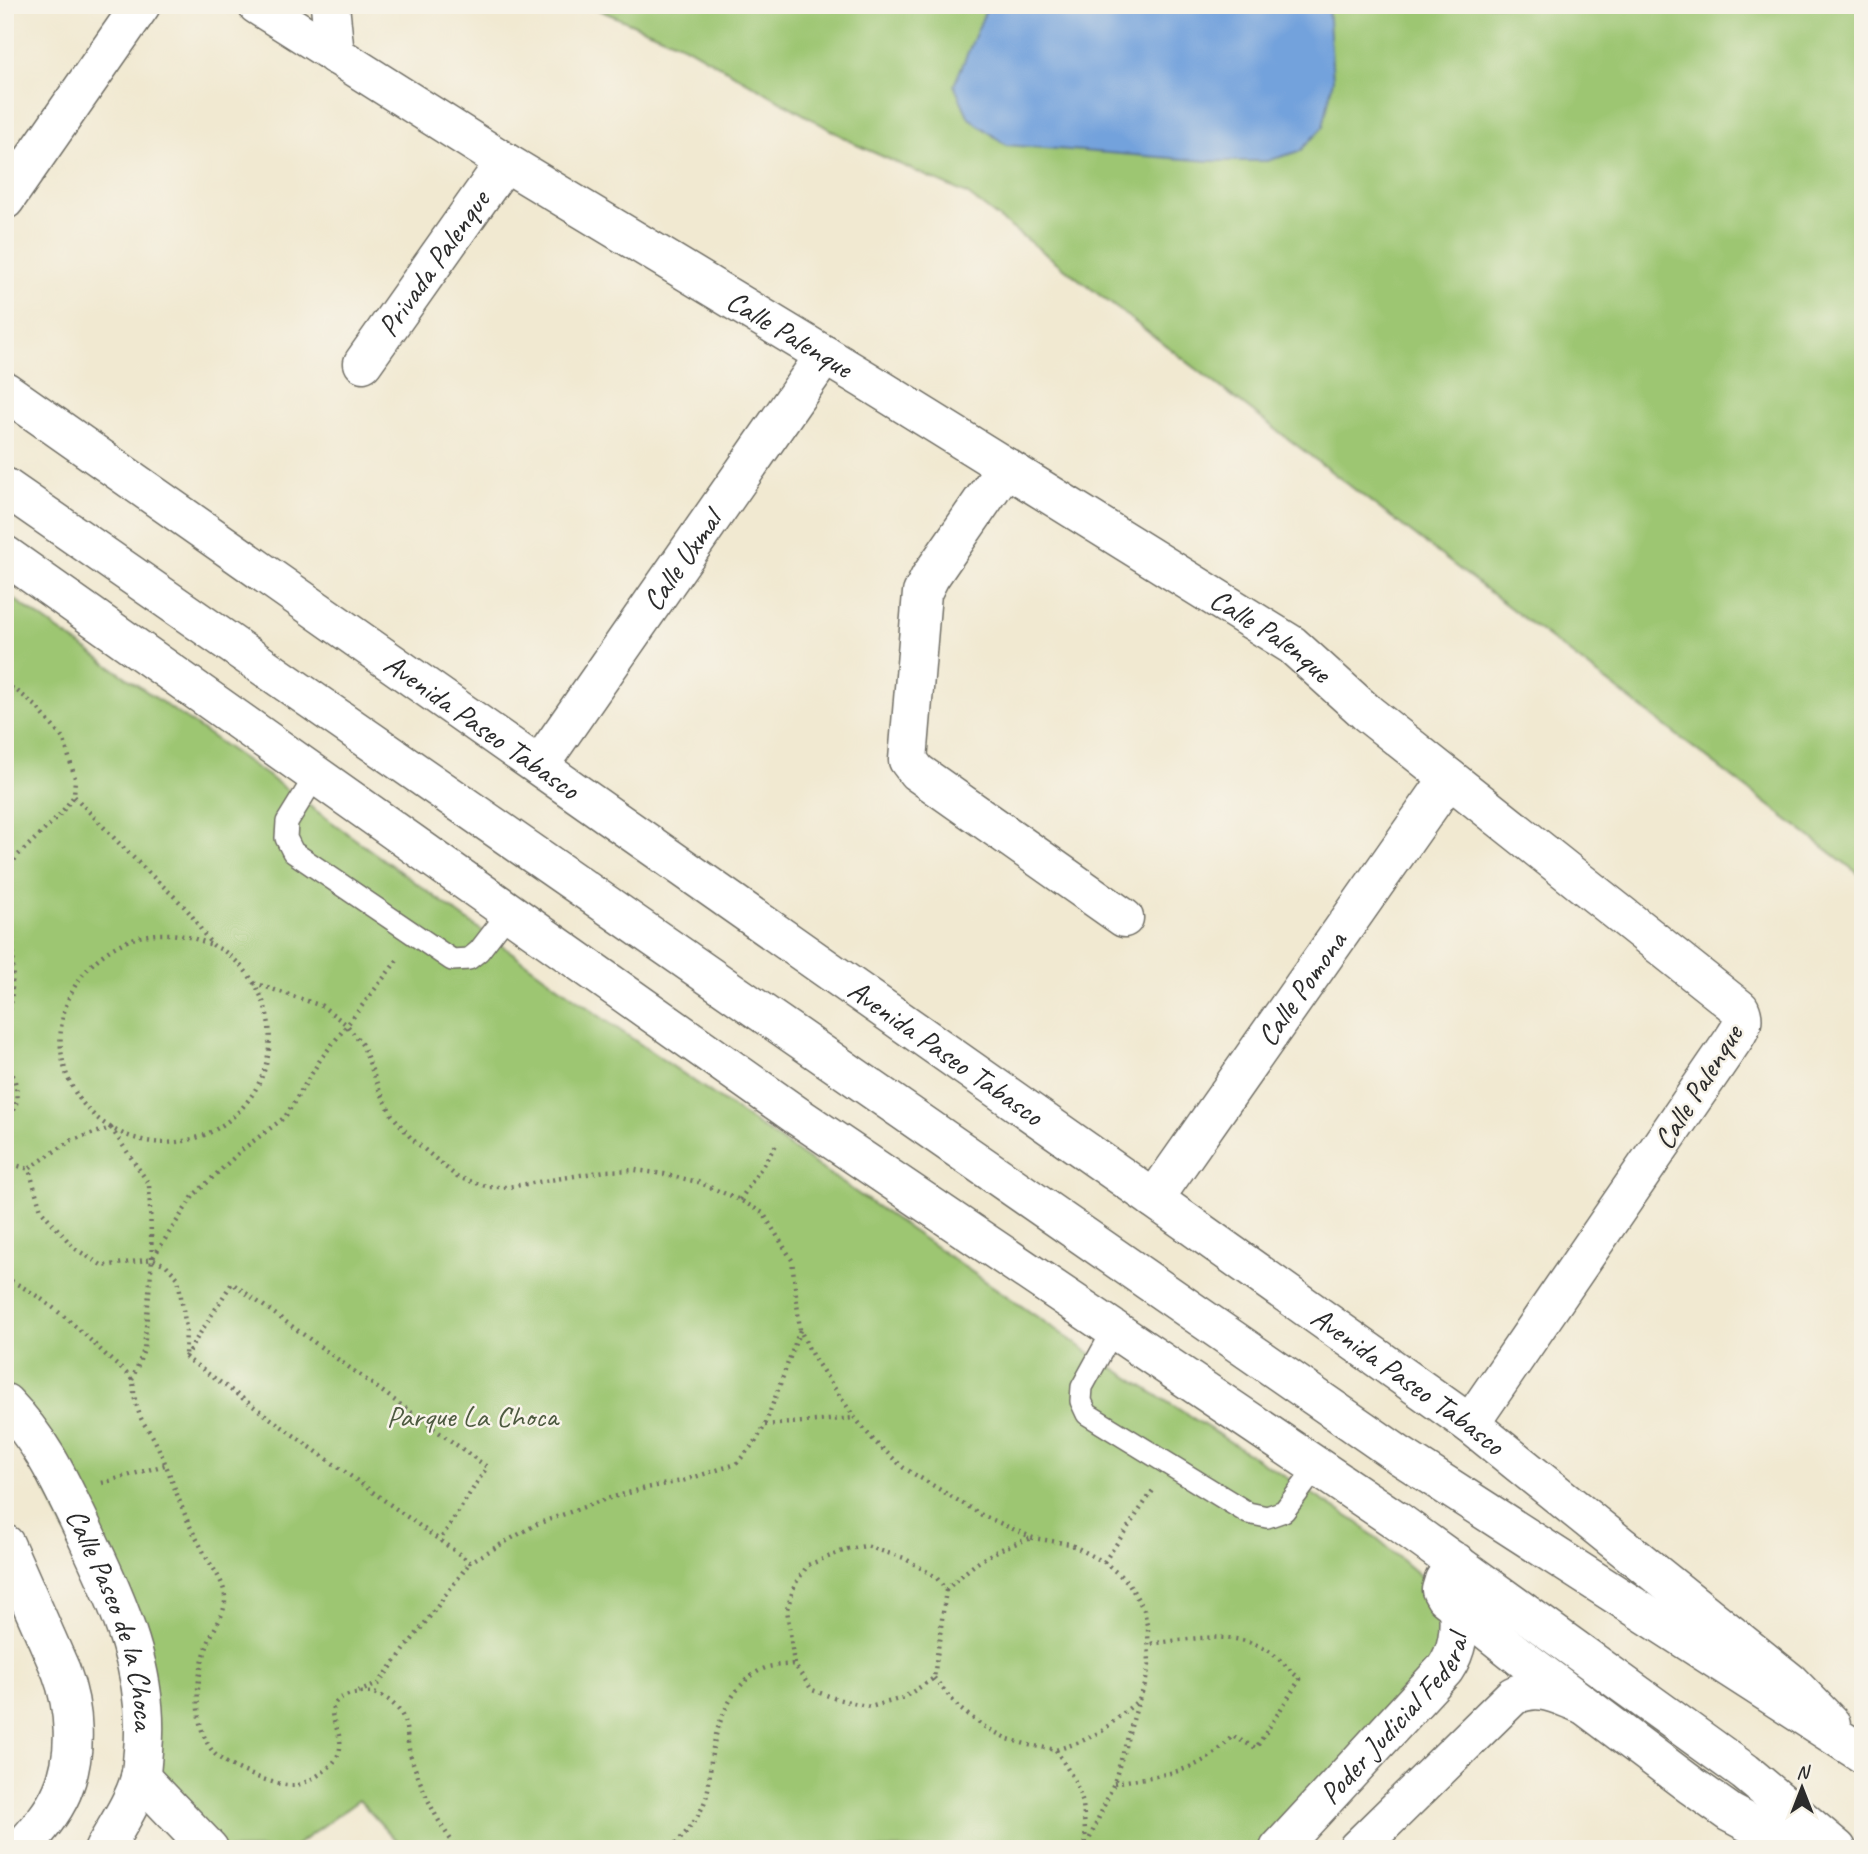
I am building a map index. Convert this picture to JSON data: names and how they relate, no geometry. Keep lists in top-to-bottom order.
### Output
{
  "streets": {
    "street": [
      "Privada Palenque",
      "Calle Palenque",
      "Calle Uxmal",
      "Avenida Paseo Tabasco",
      "Calle Pomona",
      "Calle Paseo de la Choca",
      "Poder Judicial Federal"
    ]
  },
  "crossings": [
    ["Privada Palenque", "Calle Palenque"],
    ["Calle Palenque", "Calle Uxmal"],
    ["Calle Palenque", "Avenida Paseo Tabasco"],
    ["Calle Palenque", "Calle Pomona"],
    ["Calle Uxmal", "Avenida Paseo Tabasco"],
    ["Avenida Paseo Tabasco", "Calle Pomona"]
  ],
  "parks": ["Parque La Choca"],
  "north": "top"
}
